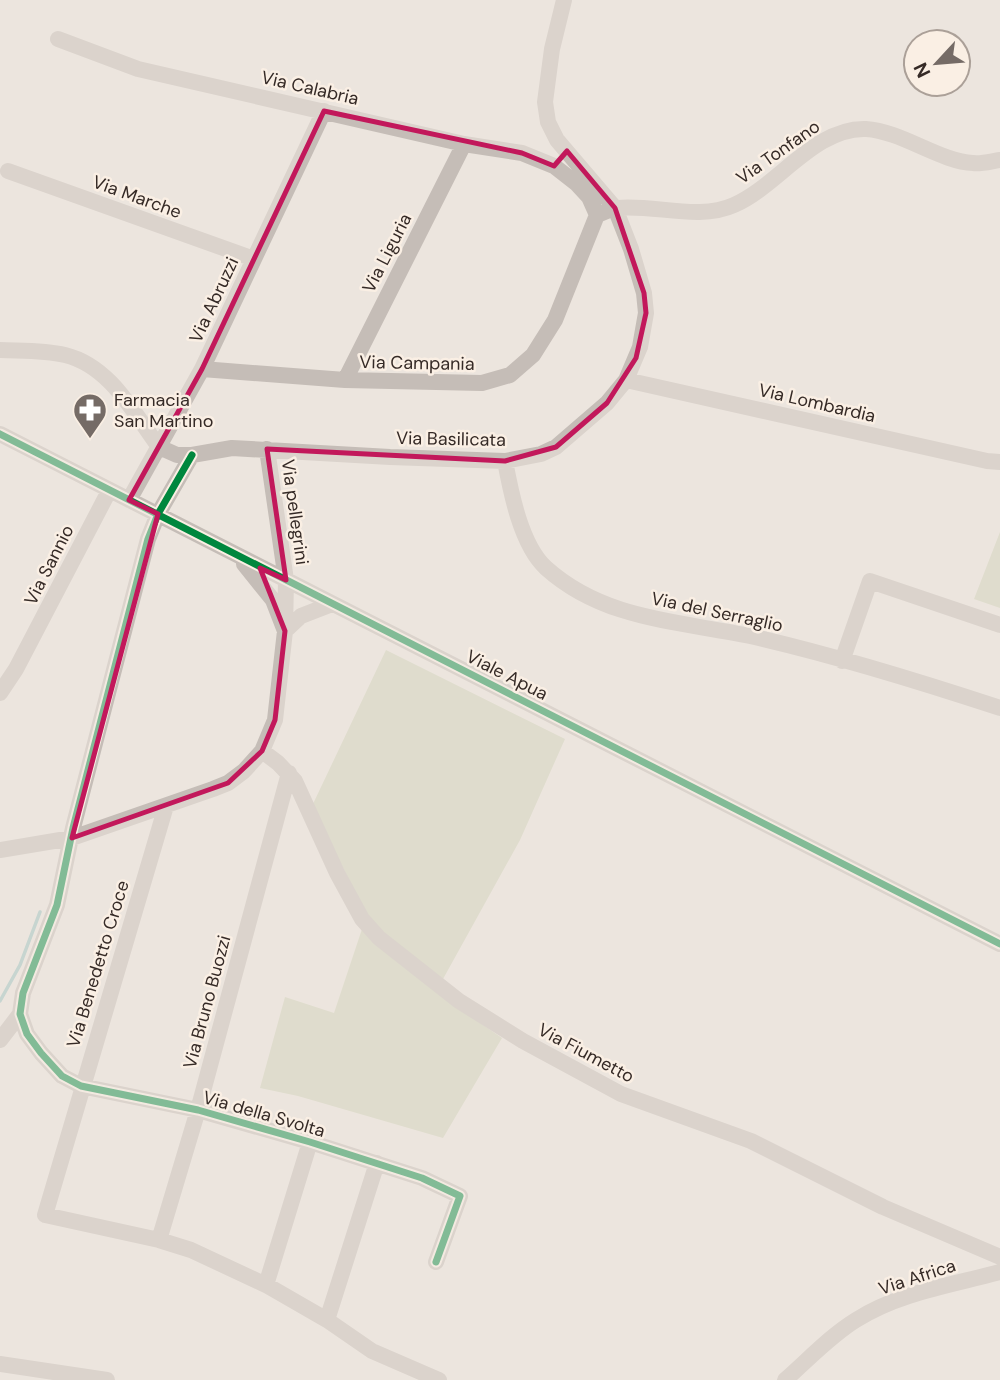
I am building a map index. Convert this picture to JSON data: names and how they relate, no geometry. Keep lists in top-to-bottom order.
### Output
{
  "streets": {
    "street": [
      "Via Calabria",
      "Via Tonfano",
      "Via Marche",
      "Via Liguria",
      "Via Abruzzi",
      "Via Campania",
      "Via Lombardia",
      "Via Basilicata",
      "Via pellegrini",
      "Via Sannio",
      "Via del Serraglio",
      "Viale Apua",
      "Via Benedetto Croce",
      "Via Bruno Buozzi",
      "Via Fiumetto",
      "Via della Svolta",
      "Via Africa"
    ]
  },
  "crossings": [
    ["Via Calabria", "Via Liguria"],
    ["Via Calabria", "Via Abruzzi"],
    ["Via Calabria", "Via Campania"],
    ["Via Tonfano", "Via Basilicata"],
    ["Via Marche", "Via Abruzzi"],
    ["Via Liguria", "Via Campania"],
    ["Via Abruzzi", "Via Campania"],
    ["Via Abruzzi", "Via Basilicata"],
    ["Via Abruzzi", "Viale Apua"],
    ["Via Lombardia", "Via Basilicata"],
    ["Via Basilicata", "Via pellegrini"],
    ["Via Basilicata", "Via del Serraglio"],
    ["Via pellegrini", "Viale Apua"],
    ["Via pellegrini", "Via Fiumetto"],
    ["Via Sannio", "Viale Apua"],
    ["Via Benedetto Croce", "Via Bruno Buozzi"],
    ["Via Benedetto Croce", "Via della Svolta"],
    ["Via Bruno Buozzi", "Via Fiumetto"],
    ["Via Bruno Buozzi", "Via della Svolta"]
  ],
  "places": {
    "pharmacy": ["Farmacia San Martino"]
  },
  "north": "bottom left"
}
